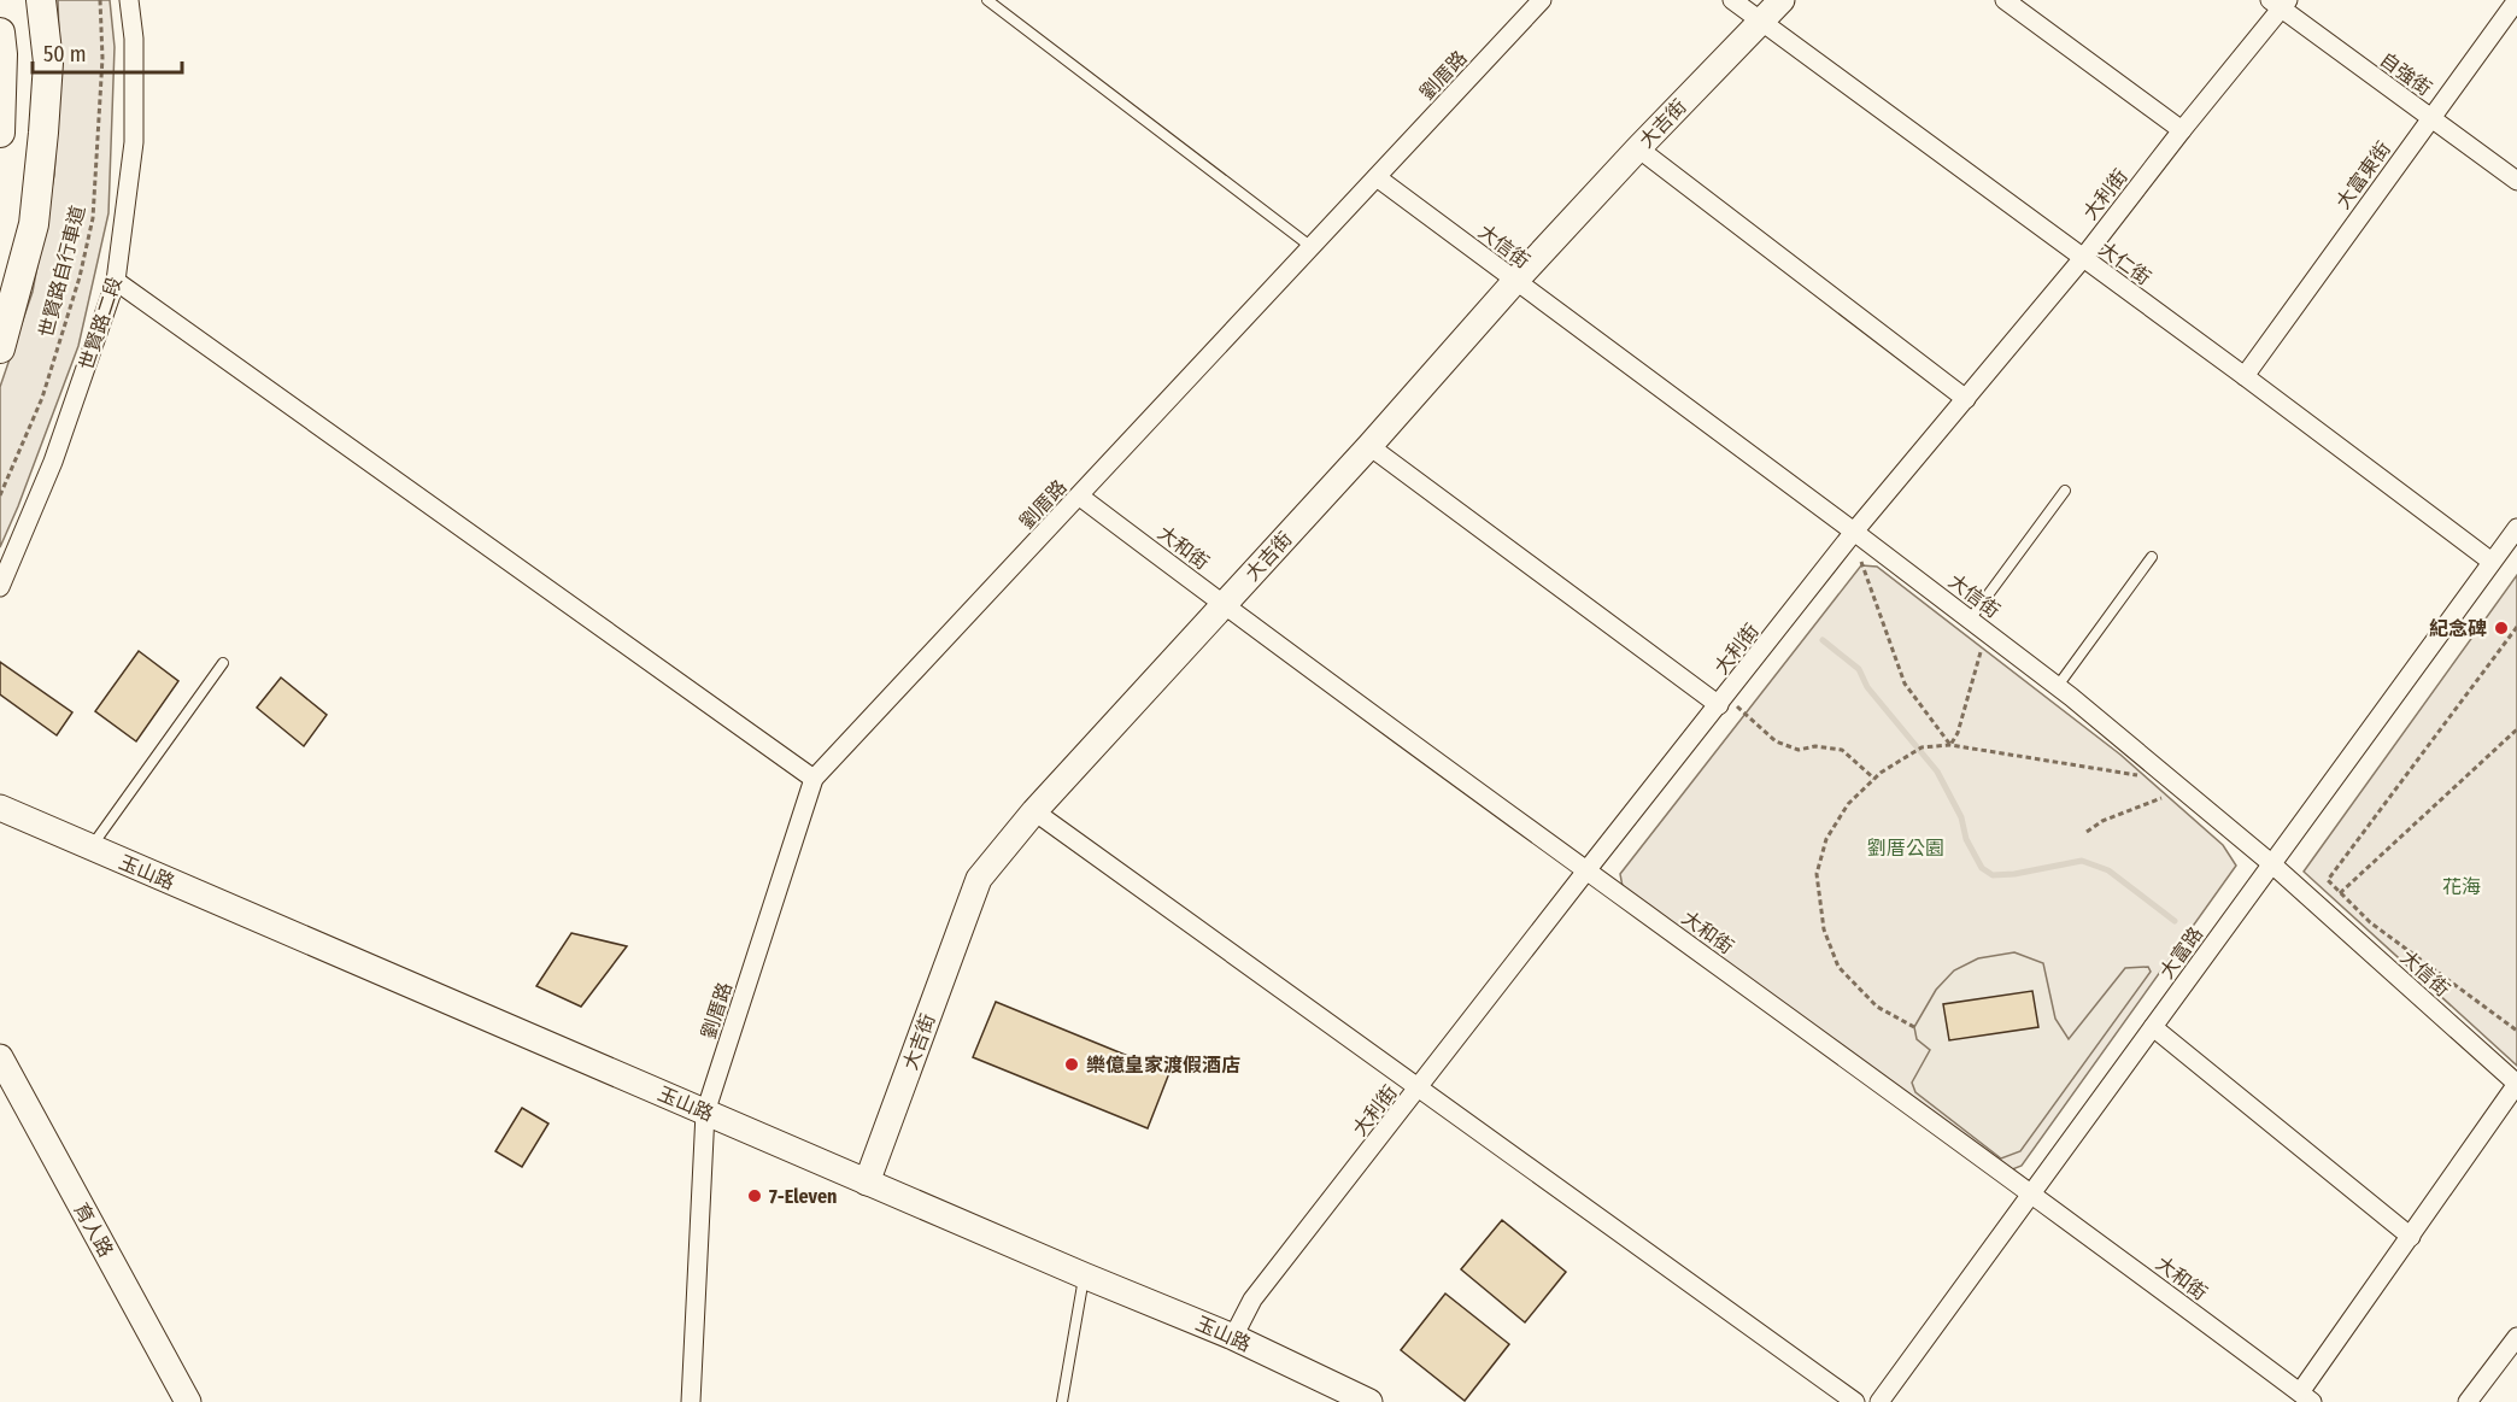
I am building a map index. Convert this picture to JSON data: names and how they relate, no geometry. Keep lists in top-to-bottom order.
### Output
{
  "streets": {
    "street": [
      "自強街",
      "劉厝路",
      "大吉街",
      "大富東街",
      "大利街",
      "大信街",
      "大仁街",
      "世賢路二段",
      "大和街",
      "玉山路",
      "大富路",
      "育人路"
    ],
    "path": ["世賢路自行車道"]
  },
  "crossings": [
    ["自強街", "大富東街"],
    ["自強街", "大利街"],
    ["劉厝路", "大信街"],
    ["劉厝路", "大和街"],
    ["劉厝路", "玉山路"],
    ["大吉街", "大信街"],
    ["大吉街", "大仁街"],
    ["大吉街", "大和街"],
    ["大吉街", "玉山路"],
    ["大富東街", "大仁街"],
    ["大利街", "大信街"],
    ["大利街", "大仁街"],
    ["大利街", "大和街"],
    ["大利街", "玉山路"],
    ["大信街", "大富路"],
    ["大仁街", "大富路"],
    ["大和街", "大富路"]
  ],
  "parks": ["劉厝公園", "花海"],
  "places": ["紀念碑", "樂億皇家渡假酒店", "7-Eleven"],
  "scale_bar": "50 m"
}
